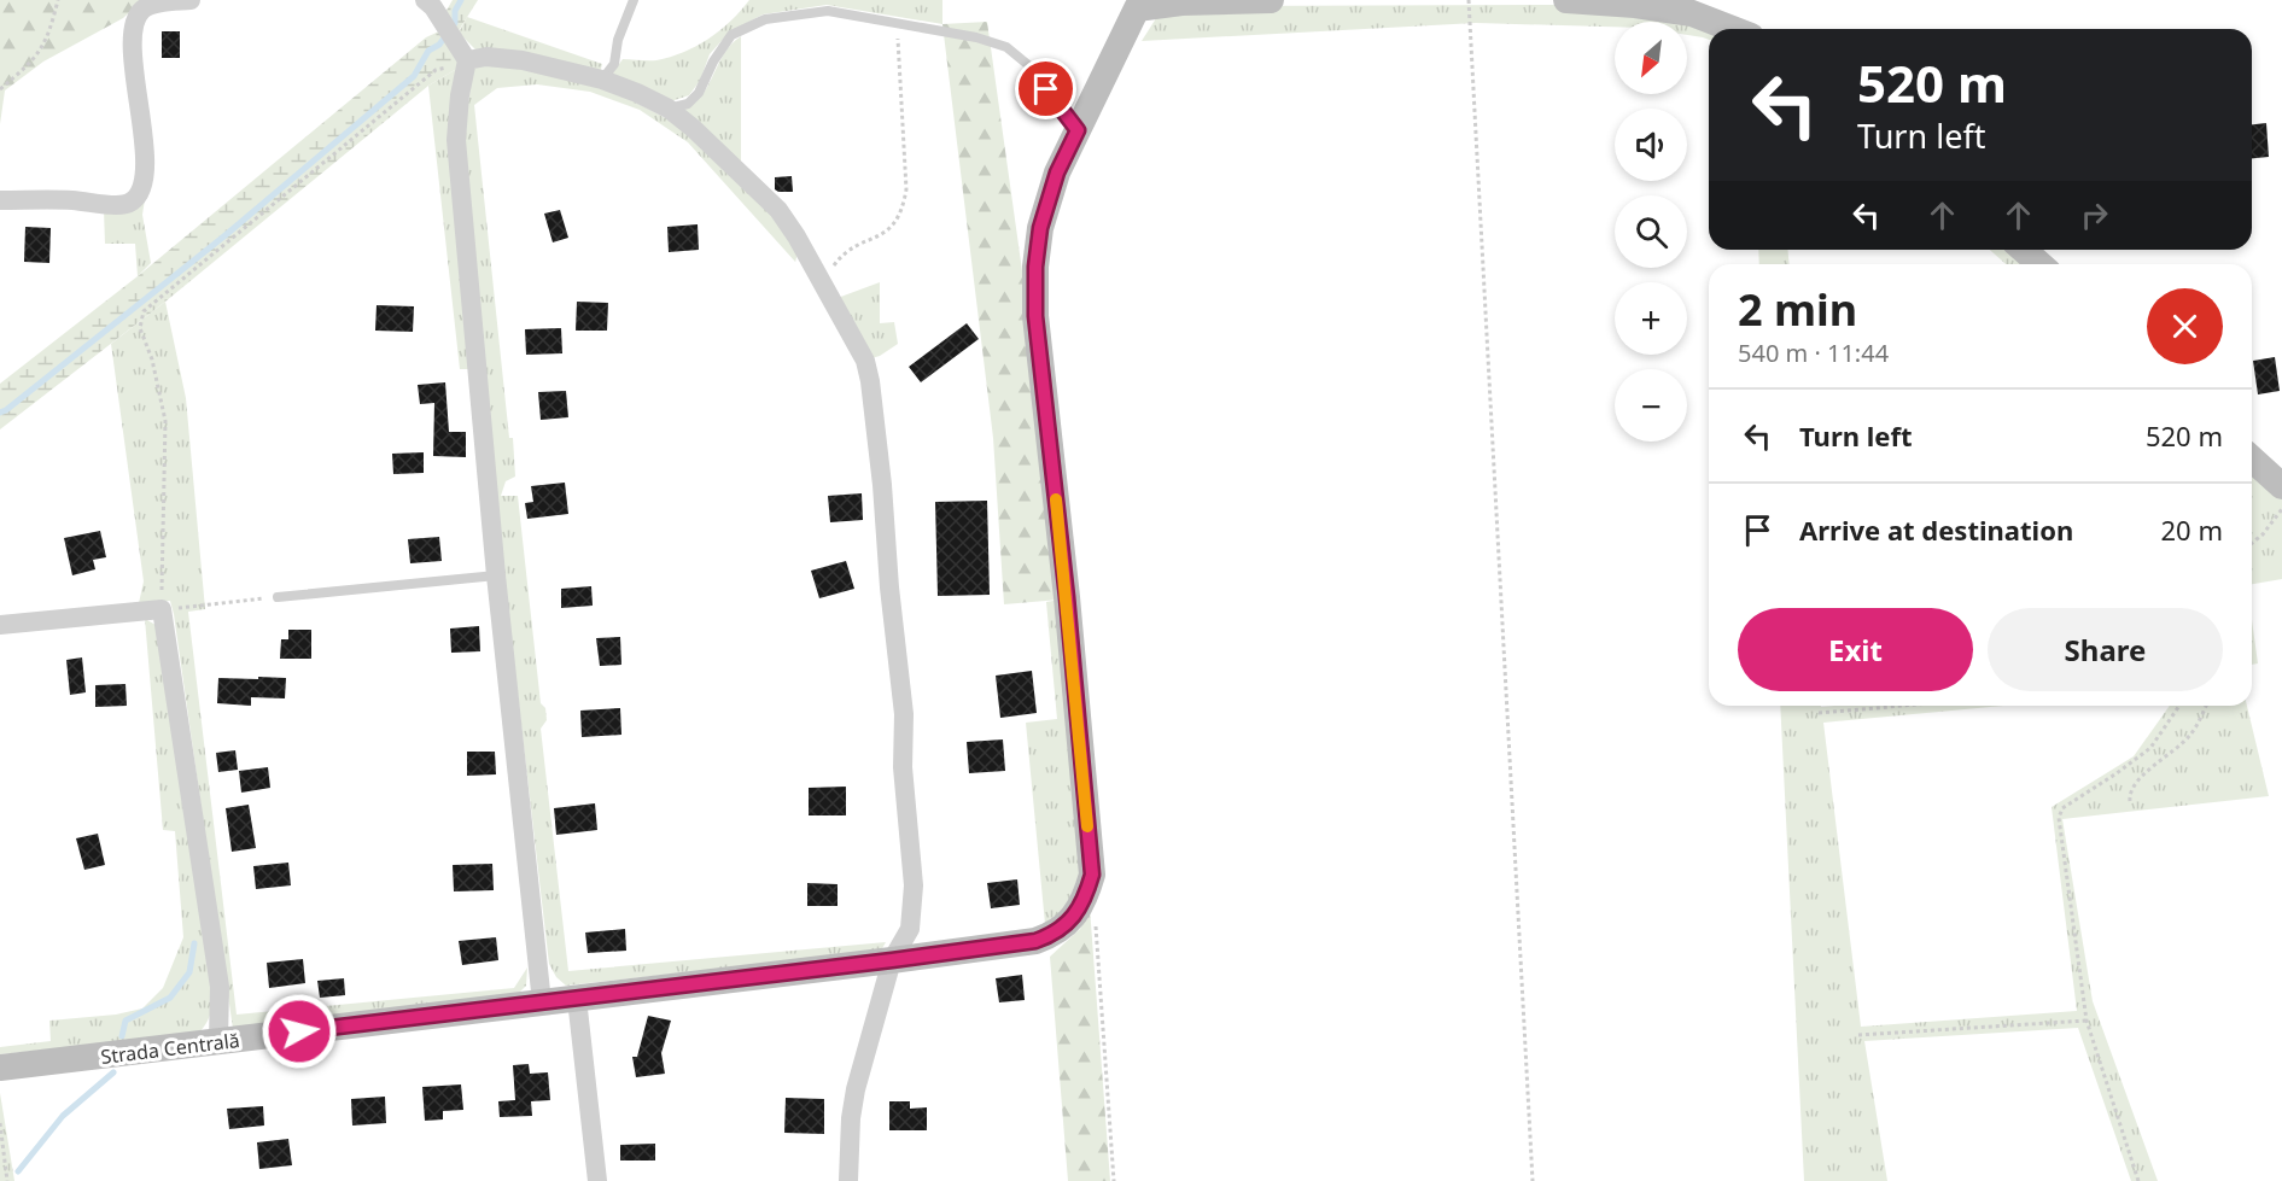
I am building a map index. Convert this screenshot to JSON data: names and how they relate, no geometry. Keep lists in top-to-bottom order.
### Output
{
  "streets": {
    "street": ["Strada Centrală"]
  },
  "north": "bottom left",
  "page": {
    "map_buttons": ["+", "−"],
    "turn": ["520 m", "Turn left"],
    "heading": ["2 min", "540 m · 11:44"],
    "list": [
      {
        "name": "Turn left",
        "value": "520 m"
      },
      {
        "name": "Arrive at destination",
        "value": "20 m"
      }
    ],
    "buttons": ["Exit", "Share"]
  }
}
